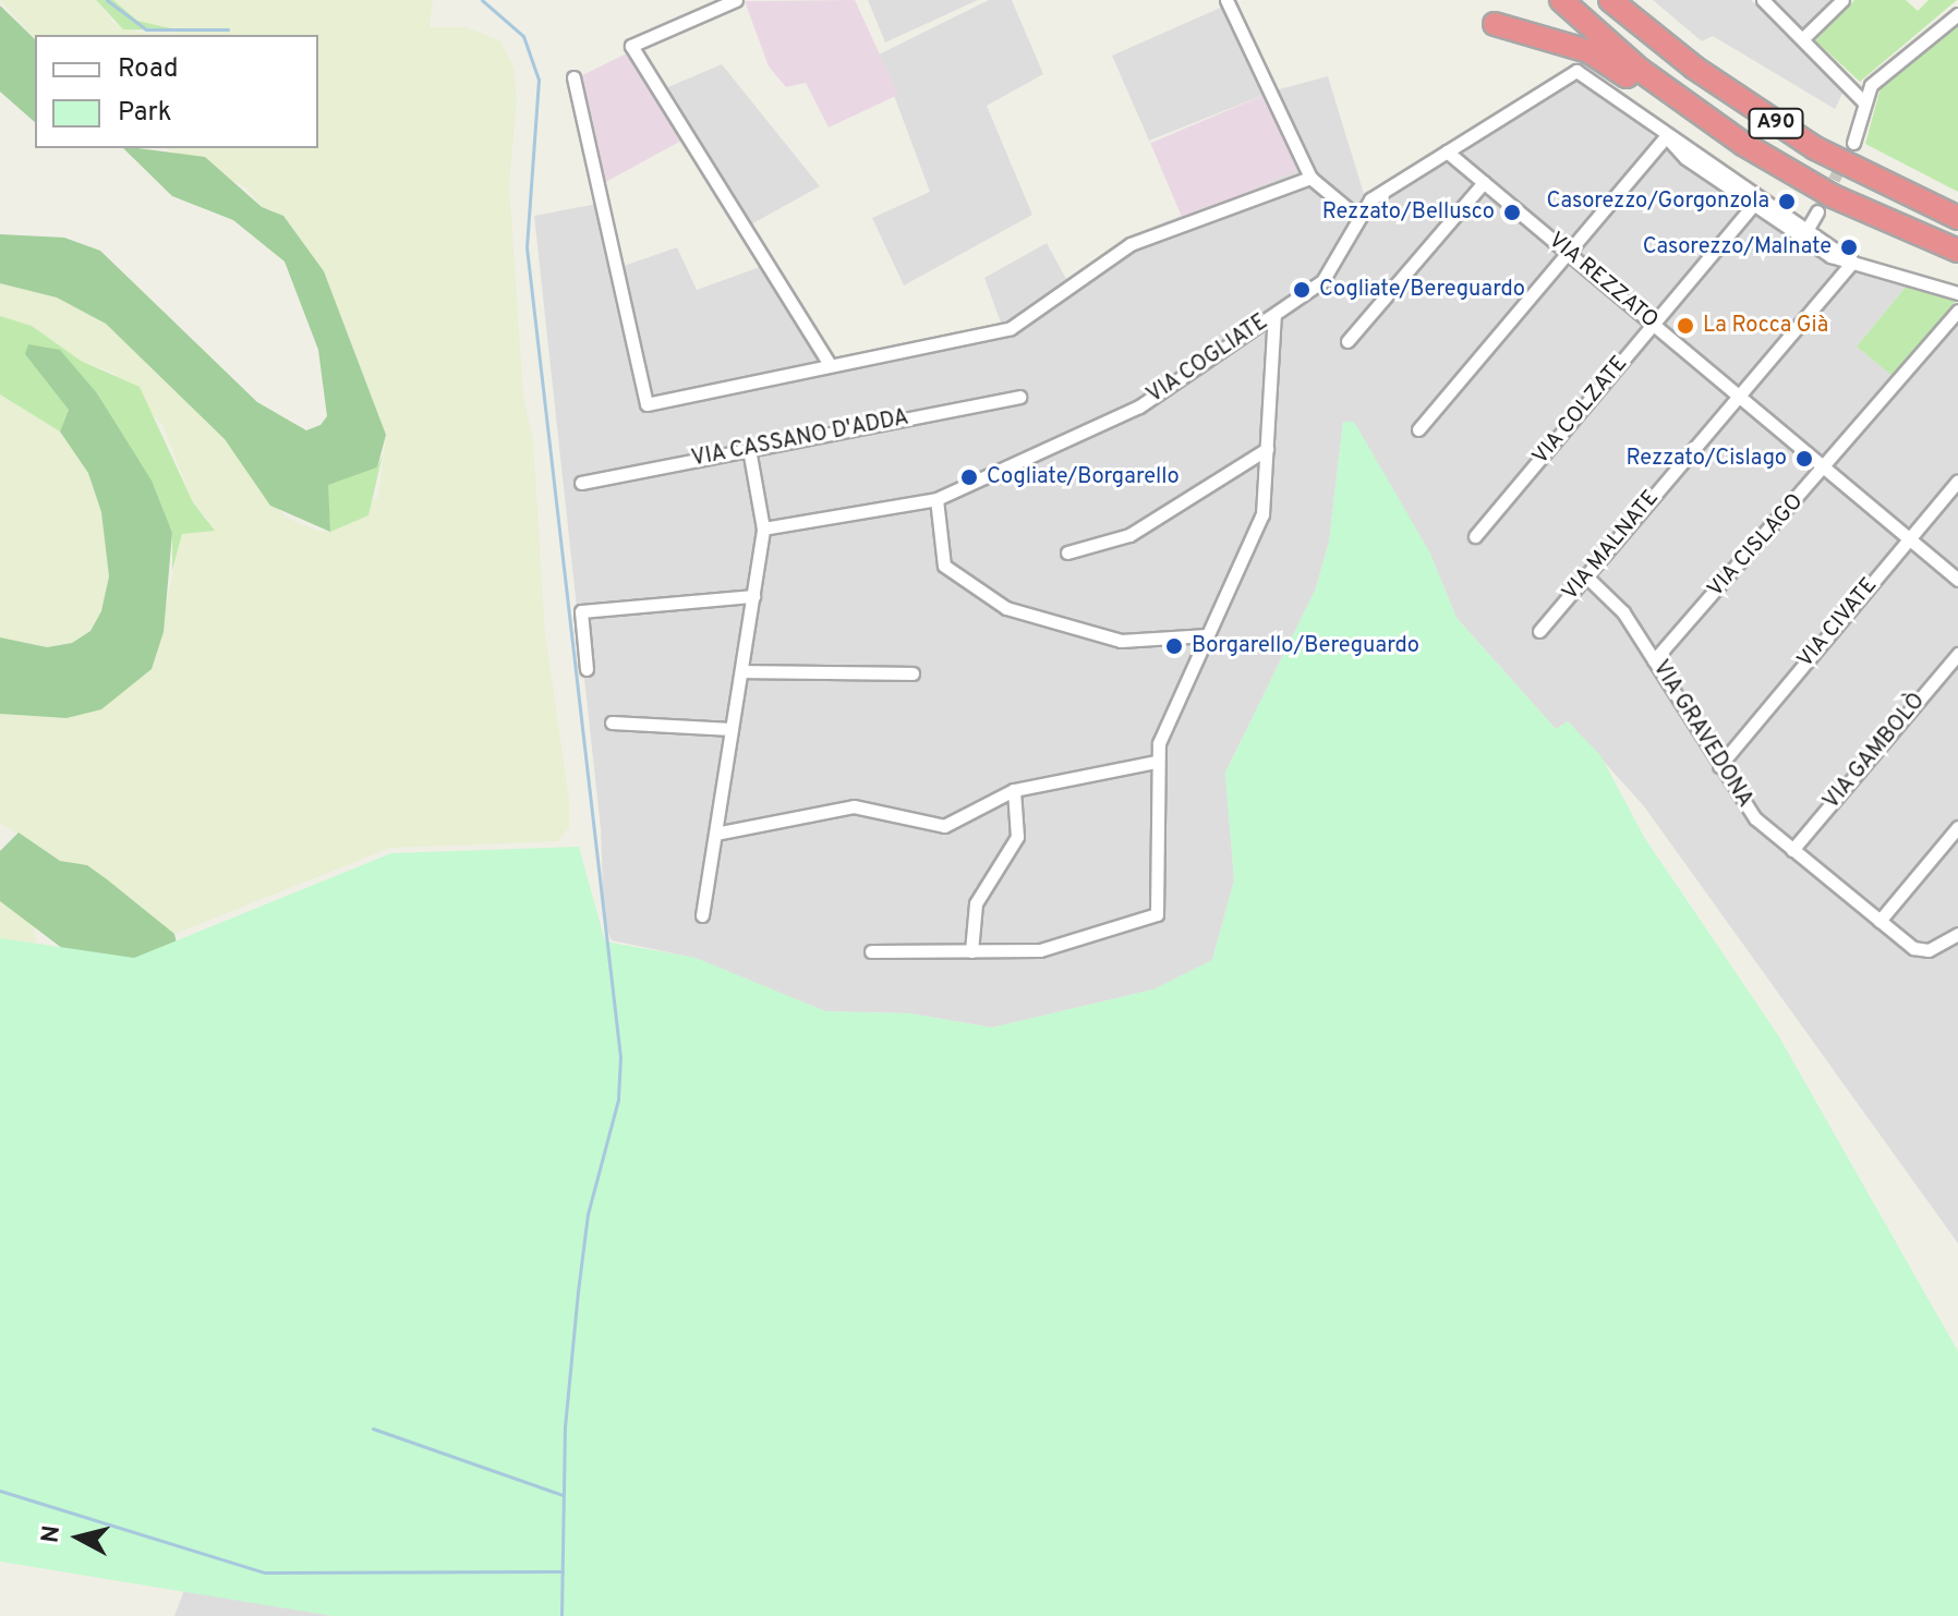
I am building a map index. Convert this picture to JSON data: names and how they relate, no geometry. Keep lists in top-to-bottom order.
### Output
{
  "streets": {
    "highway": ["A90"],
    "street": [
      "VIA REZZATO",
      "VIA COGLIATE",
      "VIA COLZATE",
      "VIA CASSANO D'ADDA",
      "VIA MALNATE",
      "VIA CISLAGO",
      "VIA CIVATE",
      "VIA GRAVEDONA",
      "VIA GAMBOLÒ"
    ]
  },
  "crossings": [
    ["VIA REZZATO", "VIA COGLIATE"],
    ["VIA REZZATO", "VIA COLZATE"],
    ["VIA REZZATO", "VIA MALNATE"],
    ["VIA REZZATO", "VIA CISLAGO"],
    ["VIA REZZATO", "VIA CIVATE"],
    ["VIA MALNATE", "VIA GRAVEDONA"],
    ["VIA CISLAGO", "VIA GRAVEDONA"],
    ["VIA CIVATE", "VIA GRAVEDONA"],
    ["VIA GRAVEDONA", "VIA GAMBOLÒ"]
  ],
  "places": [
    "Casorezzo/Gorgonzola",
    "Rezzato/Bellusco",
    "Casorezzo/Malnate",
    "Cogliate/Bereguardo",
    "La Rocca Già",
    "Rezzato/Cislago",
    "Cogliate/Borgarello",
    "Borgarello/Bereguardo"
  ],
  "legend": ["Road", "Park"],
  "north": "left"
}
